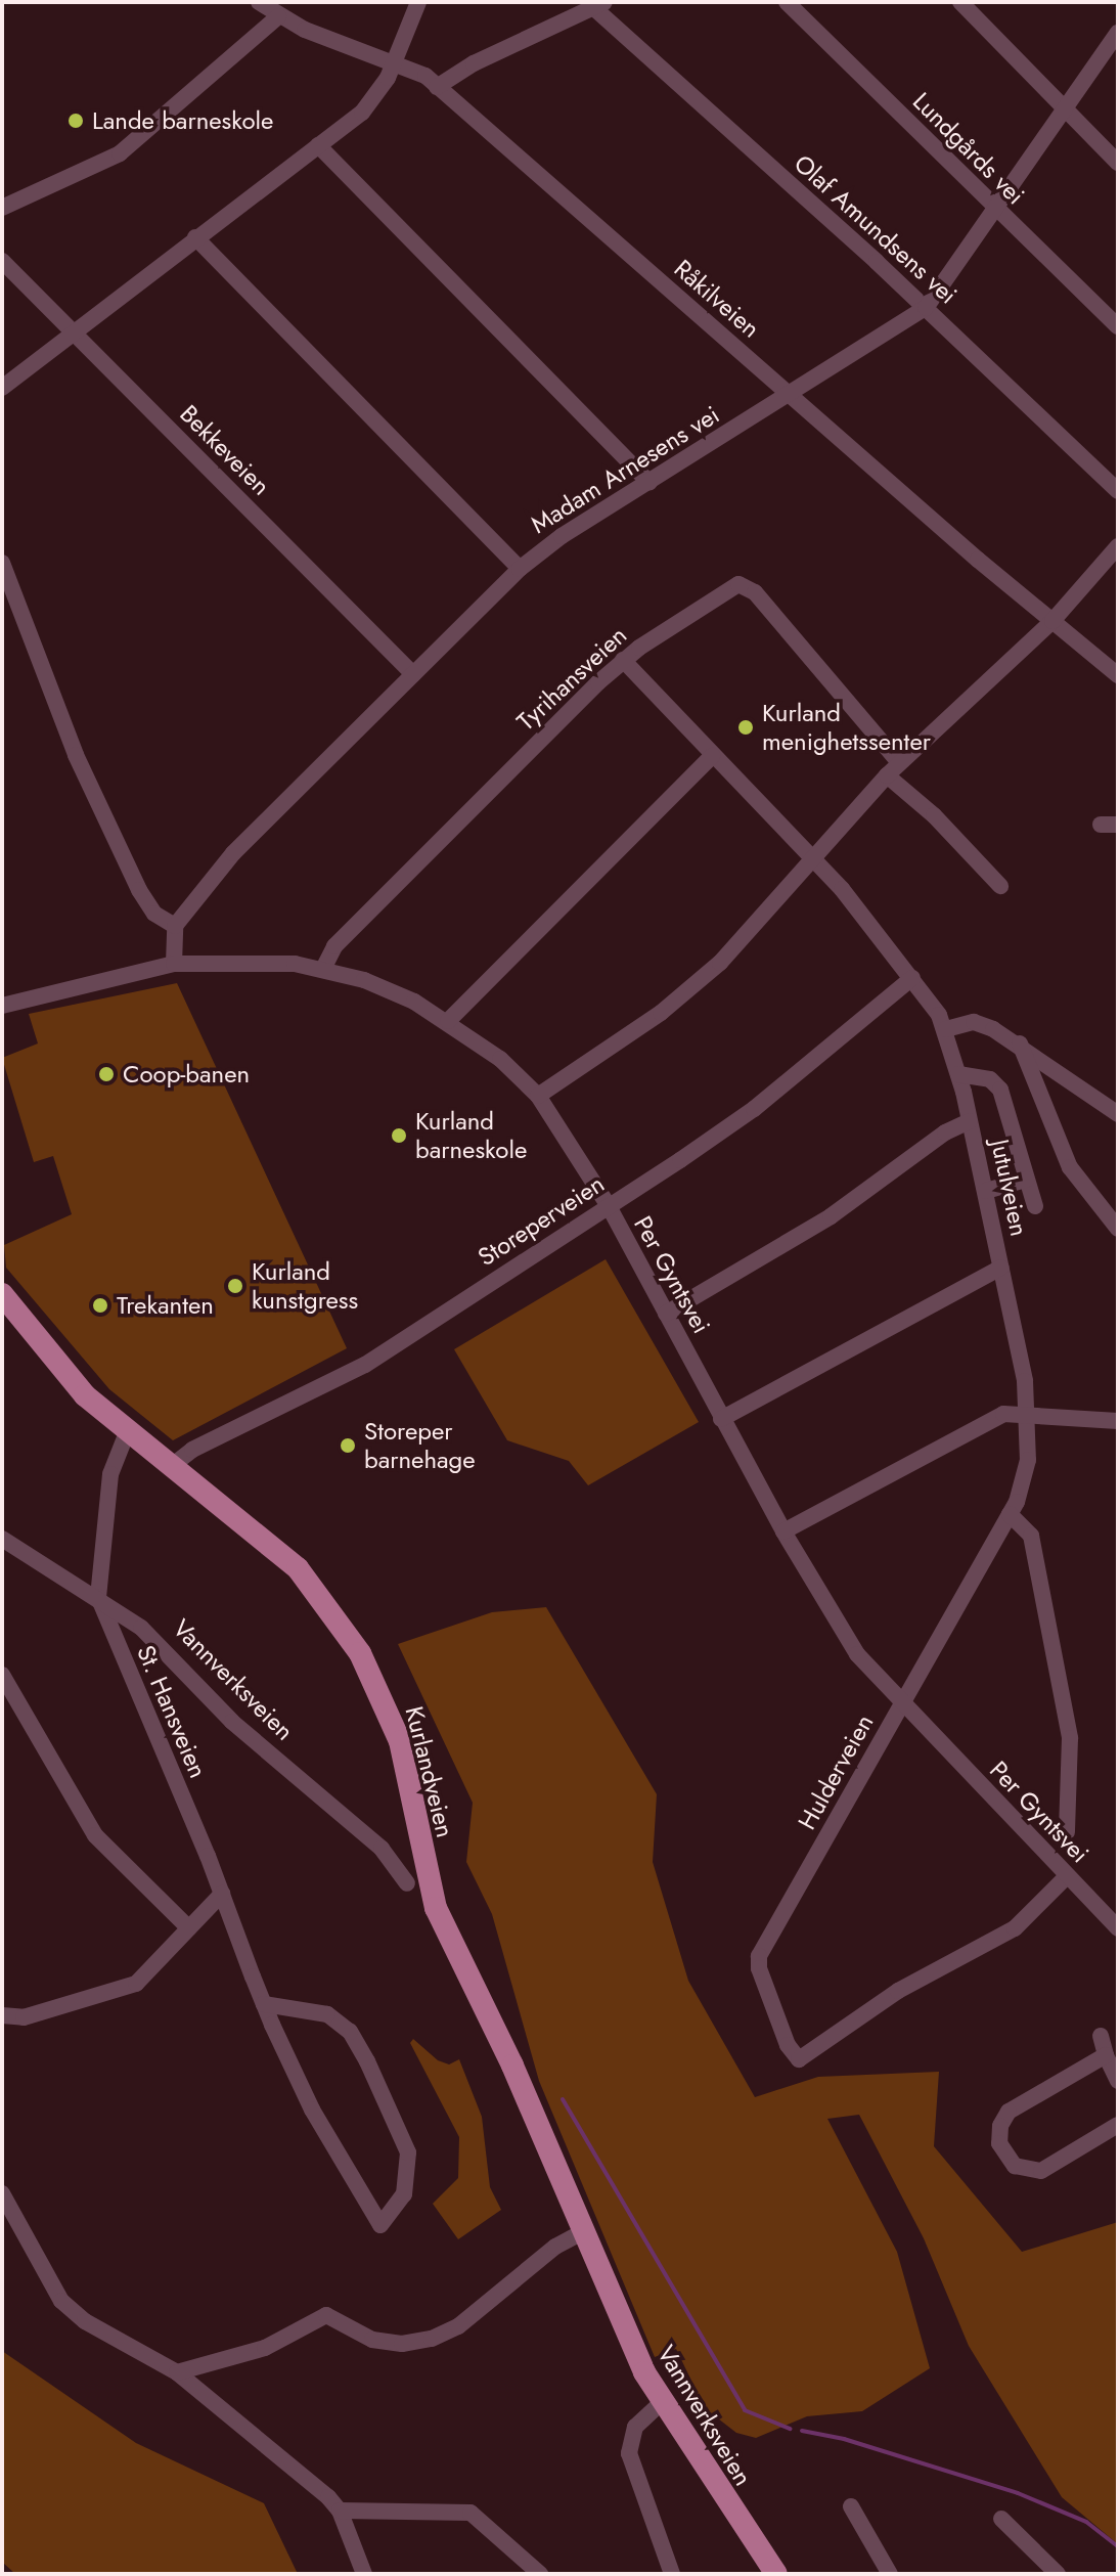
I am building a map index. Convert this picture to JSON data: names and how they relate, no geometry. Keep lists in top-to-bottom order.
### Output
{
  "streets": {
    "main road": ["Vannverksveien", "Kurlandveien"],
    "street": [
      "Lundgårds vei",
      "Olaf Amundsens vei",
      "Råkilveien",
      "Bekkeveien",
      "Madam Arnesens vei",
      "Tyrihansveien",
      "Jutulveien",
      "Storeperveien",
      "Per Gyntsvei",
      "St. Hansveien",
      "Hulderveien"
    ]
  },
  "crossings": [
    ["Lundgårds vei", "Madam Arnesens vei"],
    ["Olaf Amundsens vei", "Madam Arnesens vei"],
    ["Råkilveien", "Madam Arnesens vei"],
    ["Bekkeveien", "Madam Arnesens vei"],
    ["Tyrihansveien", "Jutulveien"],
    ["Tyrihansveien", "Per Gyntsvei"],
    ["Jutulveien", "Storeperveien"],
    ["Jutulveien", "Hulderveien"],
    ["Storeperveien", "Per Gyntsvei"],
    ["Storeperveien", "Kurlandveien"],
    ["Per Gyntsvei", "Hulderveien"],
    ["Vannverksveien", "St. Hansveien"],
    ["Vannverksveien", "Kurlandveien"],
    ["St. Hansveien", "Kurlandveien"]
  ],
  "places": [
    "Lande barneskole",
    "Kurland menighetssenter",
    "Coop-banen",
    "Kurland barneskole",
    "Kurland kunstgress",
    "Trekanten",
    "Storeper barnehage"
  ]
}
